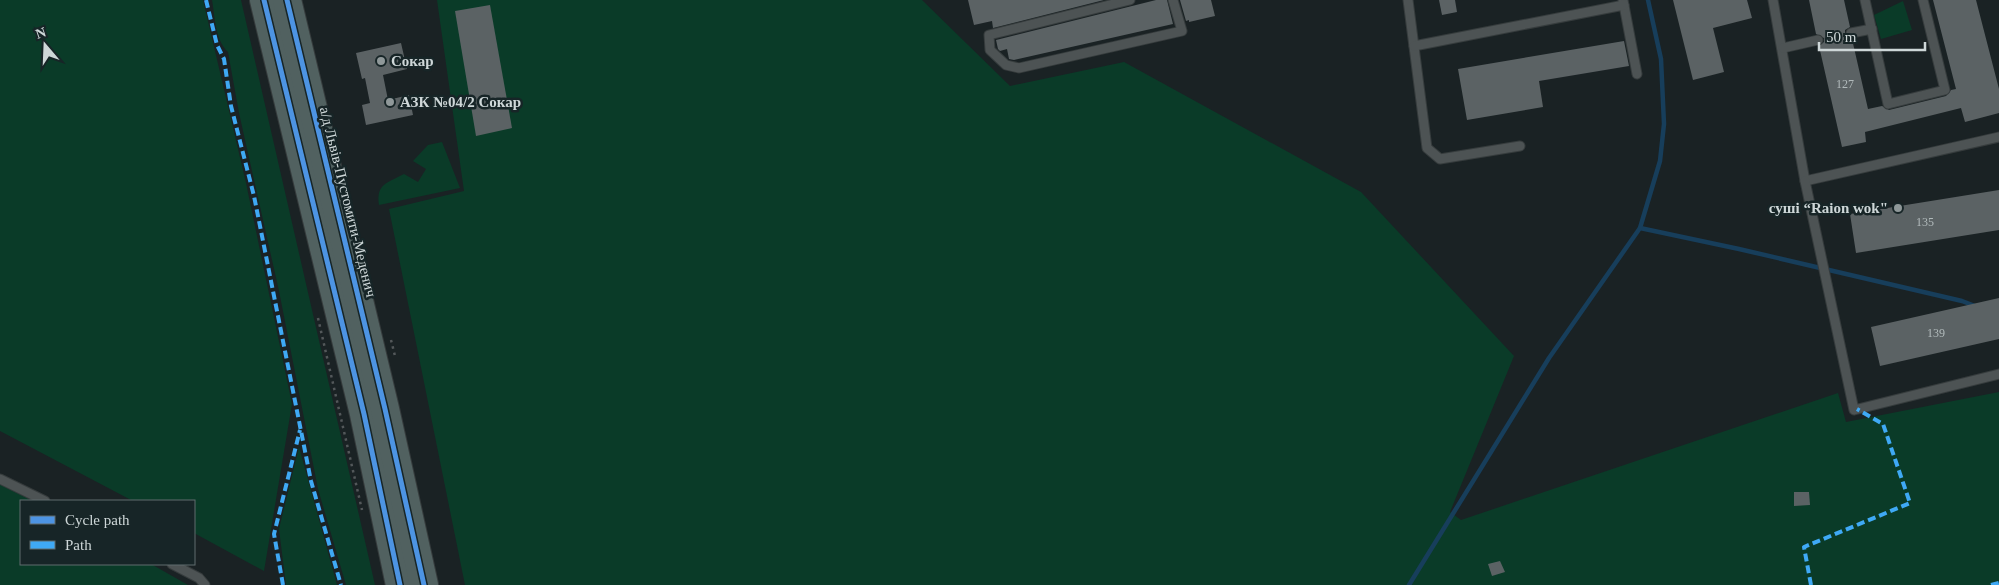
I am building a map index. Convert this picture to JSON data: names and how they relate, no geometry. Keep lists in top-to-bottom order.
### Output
{
  "streets": {
    "main road": ["а/д Львів-Пустомити-Меденич"]
  },
  "places": ["Сокар", "АЗК №04/2 Сокар", "суші “Raion wok\""],
  "house_numbers": ["127", "135", "139"],
  "legend": ["Cycle path", "Path"],
  "scale_bar": "50 m",
  "north": "top"
}
